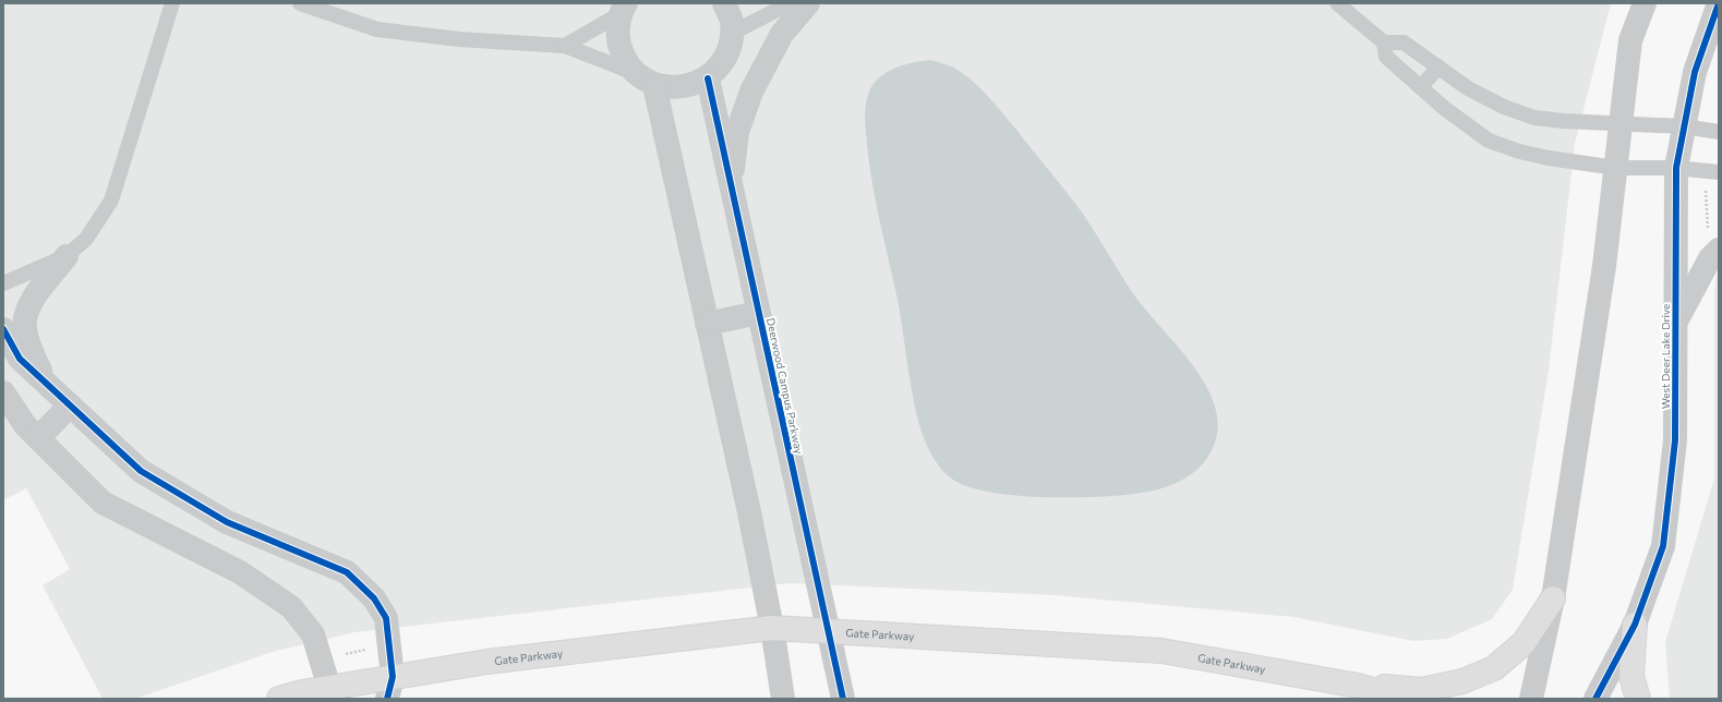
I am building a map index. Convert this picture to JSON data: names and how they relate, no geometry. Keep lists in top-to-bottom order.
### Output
{
  "streets": {
    "main road": ["Gate Parkway"],
    "street": ["West Deer Lake Drive", "Deerwood Campus Parkway"]
  },
  "crossings": [
    ["Deerwood Campus Parkway", "Gate Parkway"]
  ]
}
